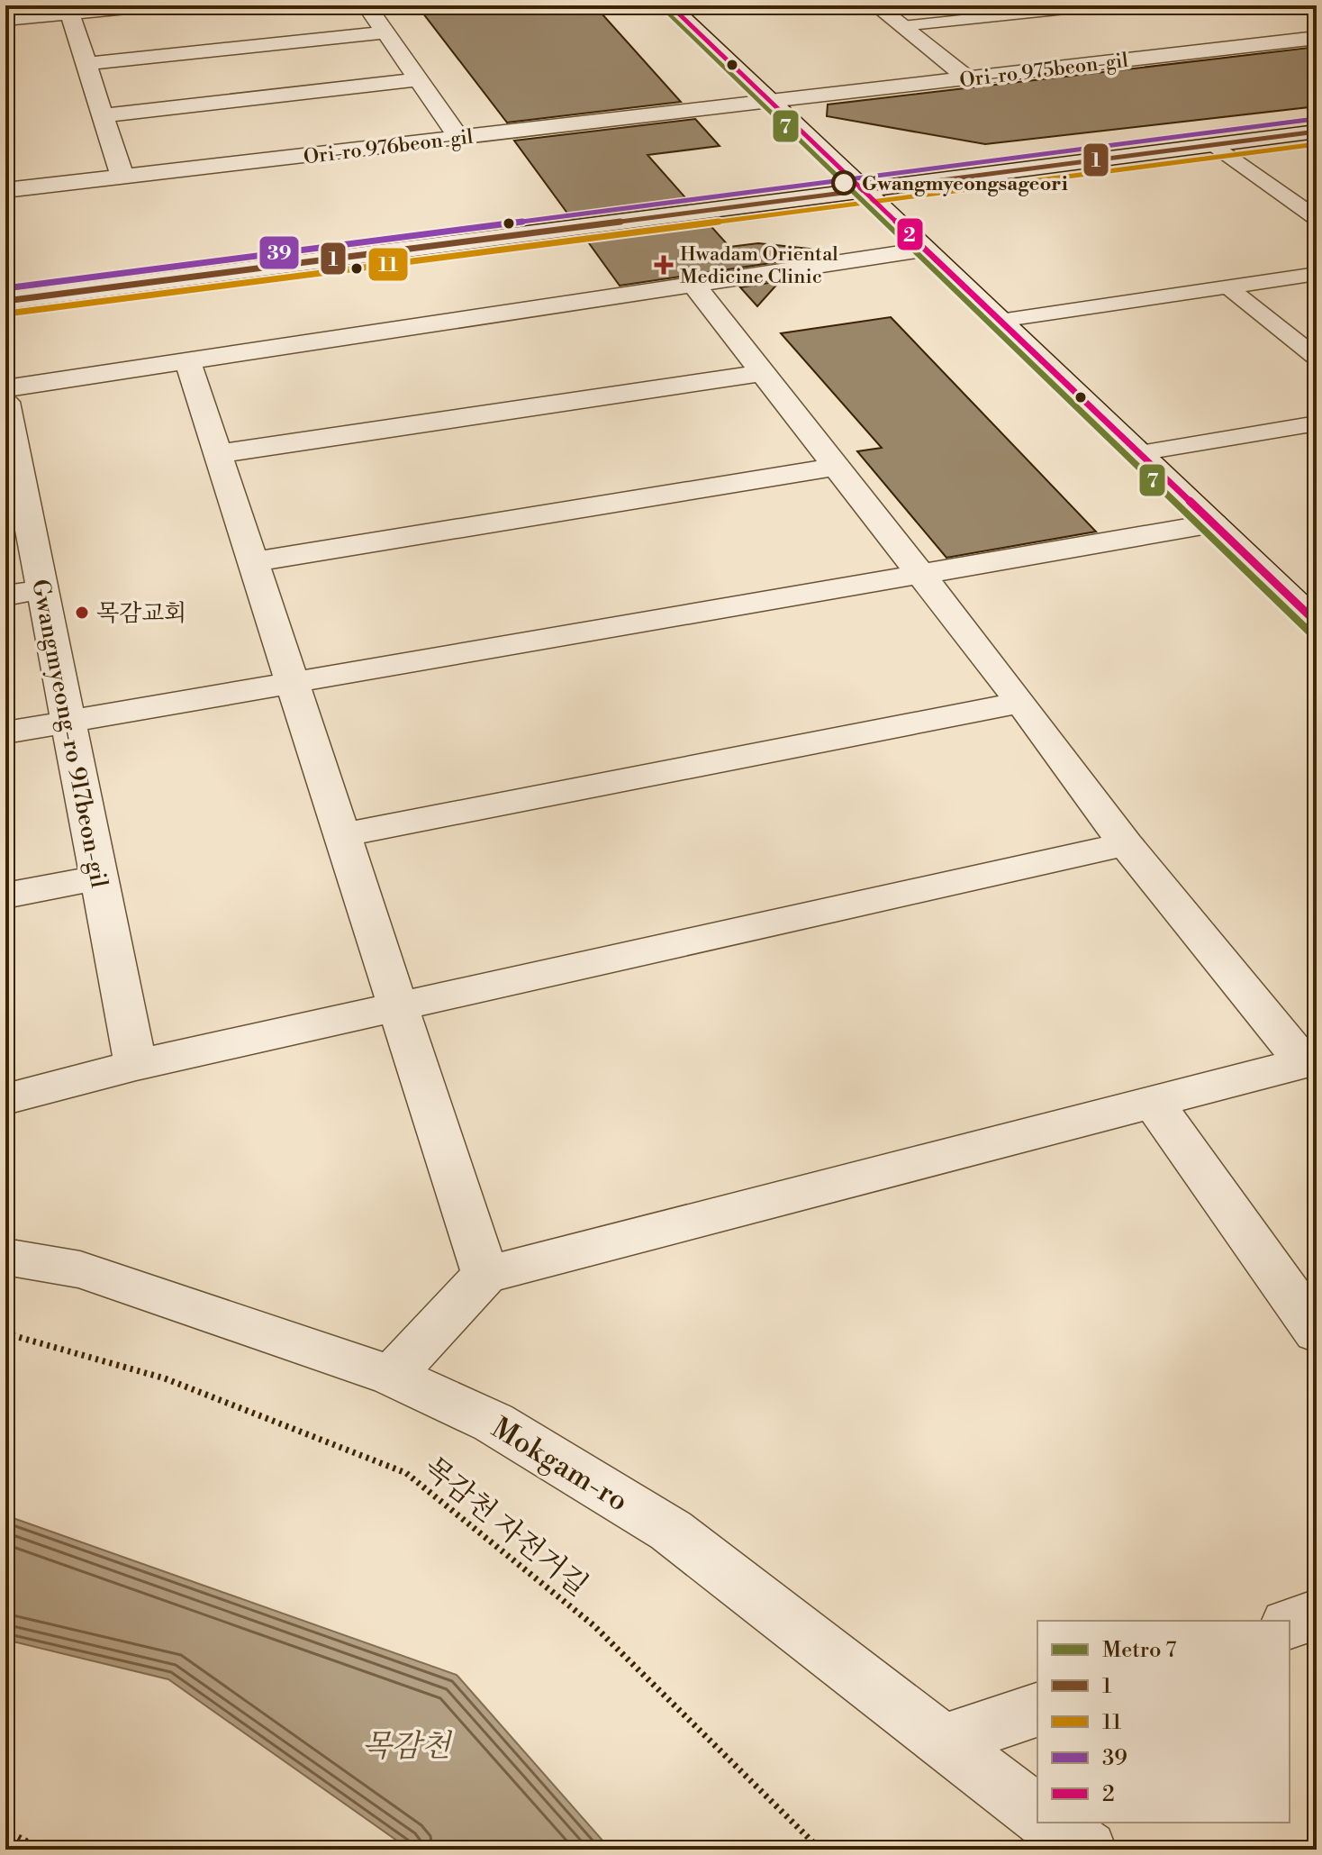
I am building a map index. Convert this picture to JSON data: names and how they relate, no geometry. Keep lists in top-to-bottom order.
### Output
{
  "streets": {
    "street": [
      "Ori-ro 975beon-gil",
      "Ori-ro 976beon-gil",
      "Gwangmyeong-ro 917beon-gil",
      "Mokgam-ro"
    ],
    "path": ["목감천 자전거길"]
  },
  "crossings": [
    ["Ori-ro 975beon-gil", "Ori-ro 976beon-gil"]
  ],
  "water": ["목감천"],
  "places": {
    "other": ["Gwangmyeongsageori", "목감교회"],
    "health": ["Hwadam Oriental Medicine Clinic"]
  },
  "lines": [
    "metro line 7",
    "transit line 2",
    "transit line 39",
    "transit line 1",
    "transit line 11"
  ],
  "legend": [
    "Metro 7",
    "1",
    "11",
    "39",
    "2"
  ]
}
